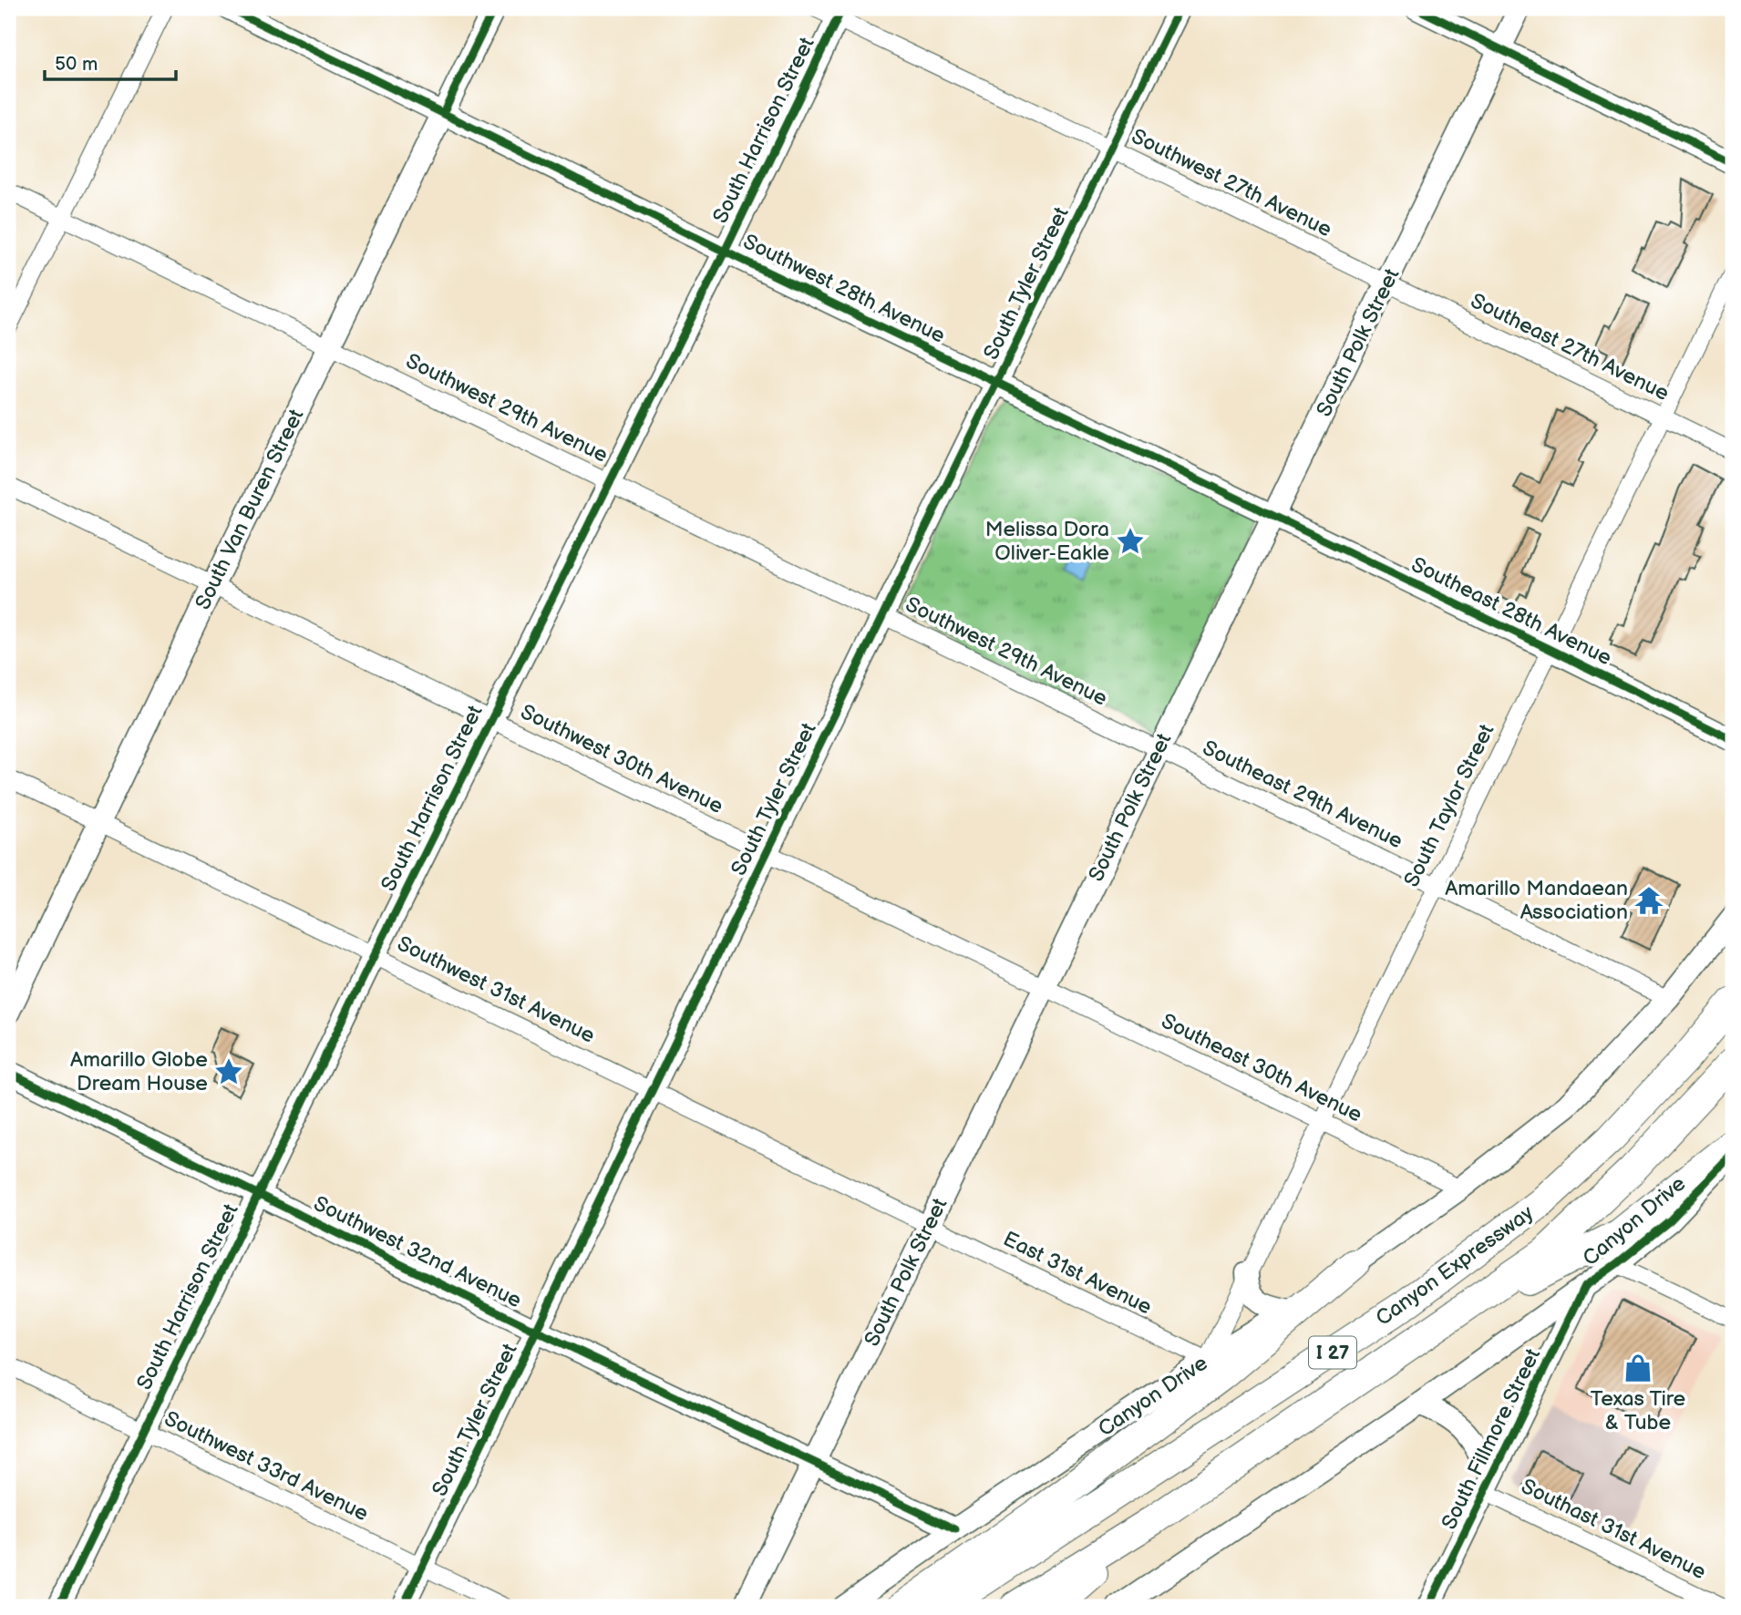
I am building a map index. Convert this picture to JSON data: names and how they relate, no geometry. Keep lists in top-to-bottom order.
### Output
{
  "streets": {
    "highway": ["Canyon Expressway", "I 27"],
    "main road": [
      "South Harrison Street",
      "South Tyler Street",
      "Southwest 28th Avenue",
      "South Polk Street",
      "South Van Buren Street",
      "Southeast 28th Avenue",
      "Canyon Drive",
      "Southwest 32nd Avenue",
      "South Fillmore Street"
    ],
    "street": [
      "Southwest 27th Avenue",
      "Southeast 27th Avenue",
      "Southwest 29th Avenue",
      "Southwest 30th Avenue",
      "Southeast 29th Avenue",
      "South Taylor Street",
      "Southwest 31st Avenue",
      "Southeast 30th Avenue",
      "East 31st Avenue",
      "Southwest 33rd Avenue",
      "Southast 31st Avenue"
    ]
  },
  "crossings": [
    ["South Harrison Street", "Southwest 27th Avenue"],
    ["South Harrison Street", "Southwest 28th Avenue"],
    ["South Harrison Street", "Southwest 29th Avenue"],
    ["South Harrison Street", "Southwest 30th Avenue"],
    ["South Harrison Street", "Southwest 31st Avenue"],
    ["South Harrison Street", "Southwest 32nd Avenue"],
    ["South Harrison Street", "Southwest 33rd Avenue"],
    ["Southwest 27th Avenue", "South Tyler Street"],
    ["Southwest 27th Avenue", "South Polk Street"],
    ["Southwest 27th Avenue", "Southeast 27th Avenue"],
    ["South Tyler Street", "Southwest 28th Avenue"],
    ["South Tyler Street", "Southwest 29th Avenue"],
    ["South Tyler Street", "Southwest 30th Avenue"],
    ["South Tyler Street", "Southwest 31st Avenue"],
    ["South Tyler Street", "Southwest 32nd Avenue"],
    ["South Tyler Street", "Southwest 33rd Avenue"],
    ["Southwest 28th Avenue", "South Polk Street"],
    ["Southwest 28th Avenue", "South Van Buren Street"],
    ["Southwest 28th Avenue", "Southeast 28th Avenue"],
    ["South Polk Street", "Southeast 27th Avenue"],
    ["South Polk Street", "Southwest 29th Avenue"],
    ["South Polk Street", "Southeast 28th Avenue"],
    ["South Polk Street", "Southwest 30th Avenue"],
    ["South Polk Street", "Southeast 29th Avenue"],
    ["South Polk Street", "Southwest 31st Avenue"],
    ["South Polk Street", "Southeast 30th Avenue"],
    ["South Polk Street", "Southwest 32nd Avenue"],
    ["South Polk Street", "East 31st Avenue"],
    ["Southeast 27th Avenue", "South Taylor Street"],
    ["Southwest 29th Avenue", "South Van Buren Street"],
    ["Southwest 29th Avenue", "Southeast 29th Avenue"],
    ["South Van Buren Street", "Southwest 30th Avenue"],
    ["South Van Buren Street", "Southwest 31st Avenue"],
    ["Southeast 28th Avenue", "South Taylor Street"],
    ["Southwest 30th Avenue", "Southeast 30th Avenue"],
    ["Southeast 29th Avenue", "South Taylor Street"],
    ["Southeast 29th Avenue", "Canyon Drive"],
    ["South Taylor Street", "Southeast 30th Avenue"],
    ["South Taylor Street", "Canyon Drive"],
    ["South Taylor Street", "East 31st Avenue"],
    ["Southwest 31st Avenue", "East 31st Avenue"],
    ["Southeast 30th Avenue", "Canyon Drive"],
    ["Canyon Drive", "Southwest 32nd Avenue"],
    ["Canyon Drive", "East 31st Avenue"],
    ["Canyon Drive", "South Fillmore Street"],
    ["South Fillmore Street", "Southast 31st Avenue"]
  ],
  "places": {
    "place": ["Melissa Dora Oliver-Eakle", "Amarillo Globe Dream House"],
    "temple": ["Amarillo Mandaean Association"],
    "shop": ["Texas Tire & Tube"]
  },
  "scale_bar": "50 m"
}
